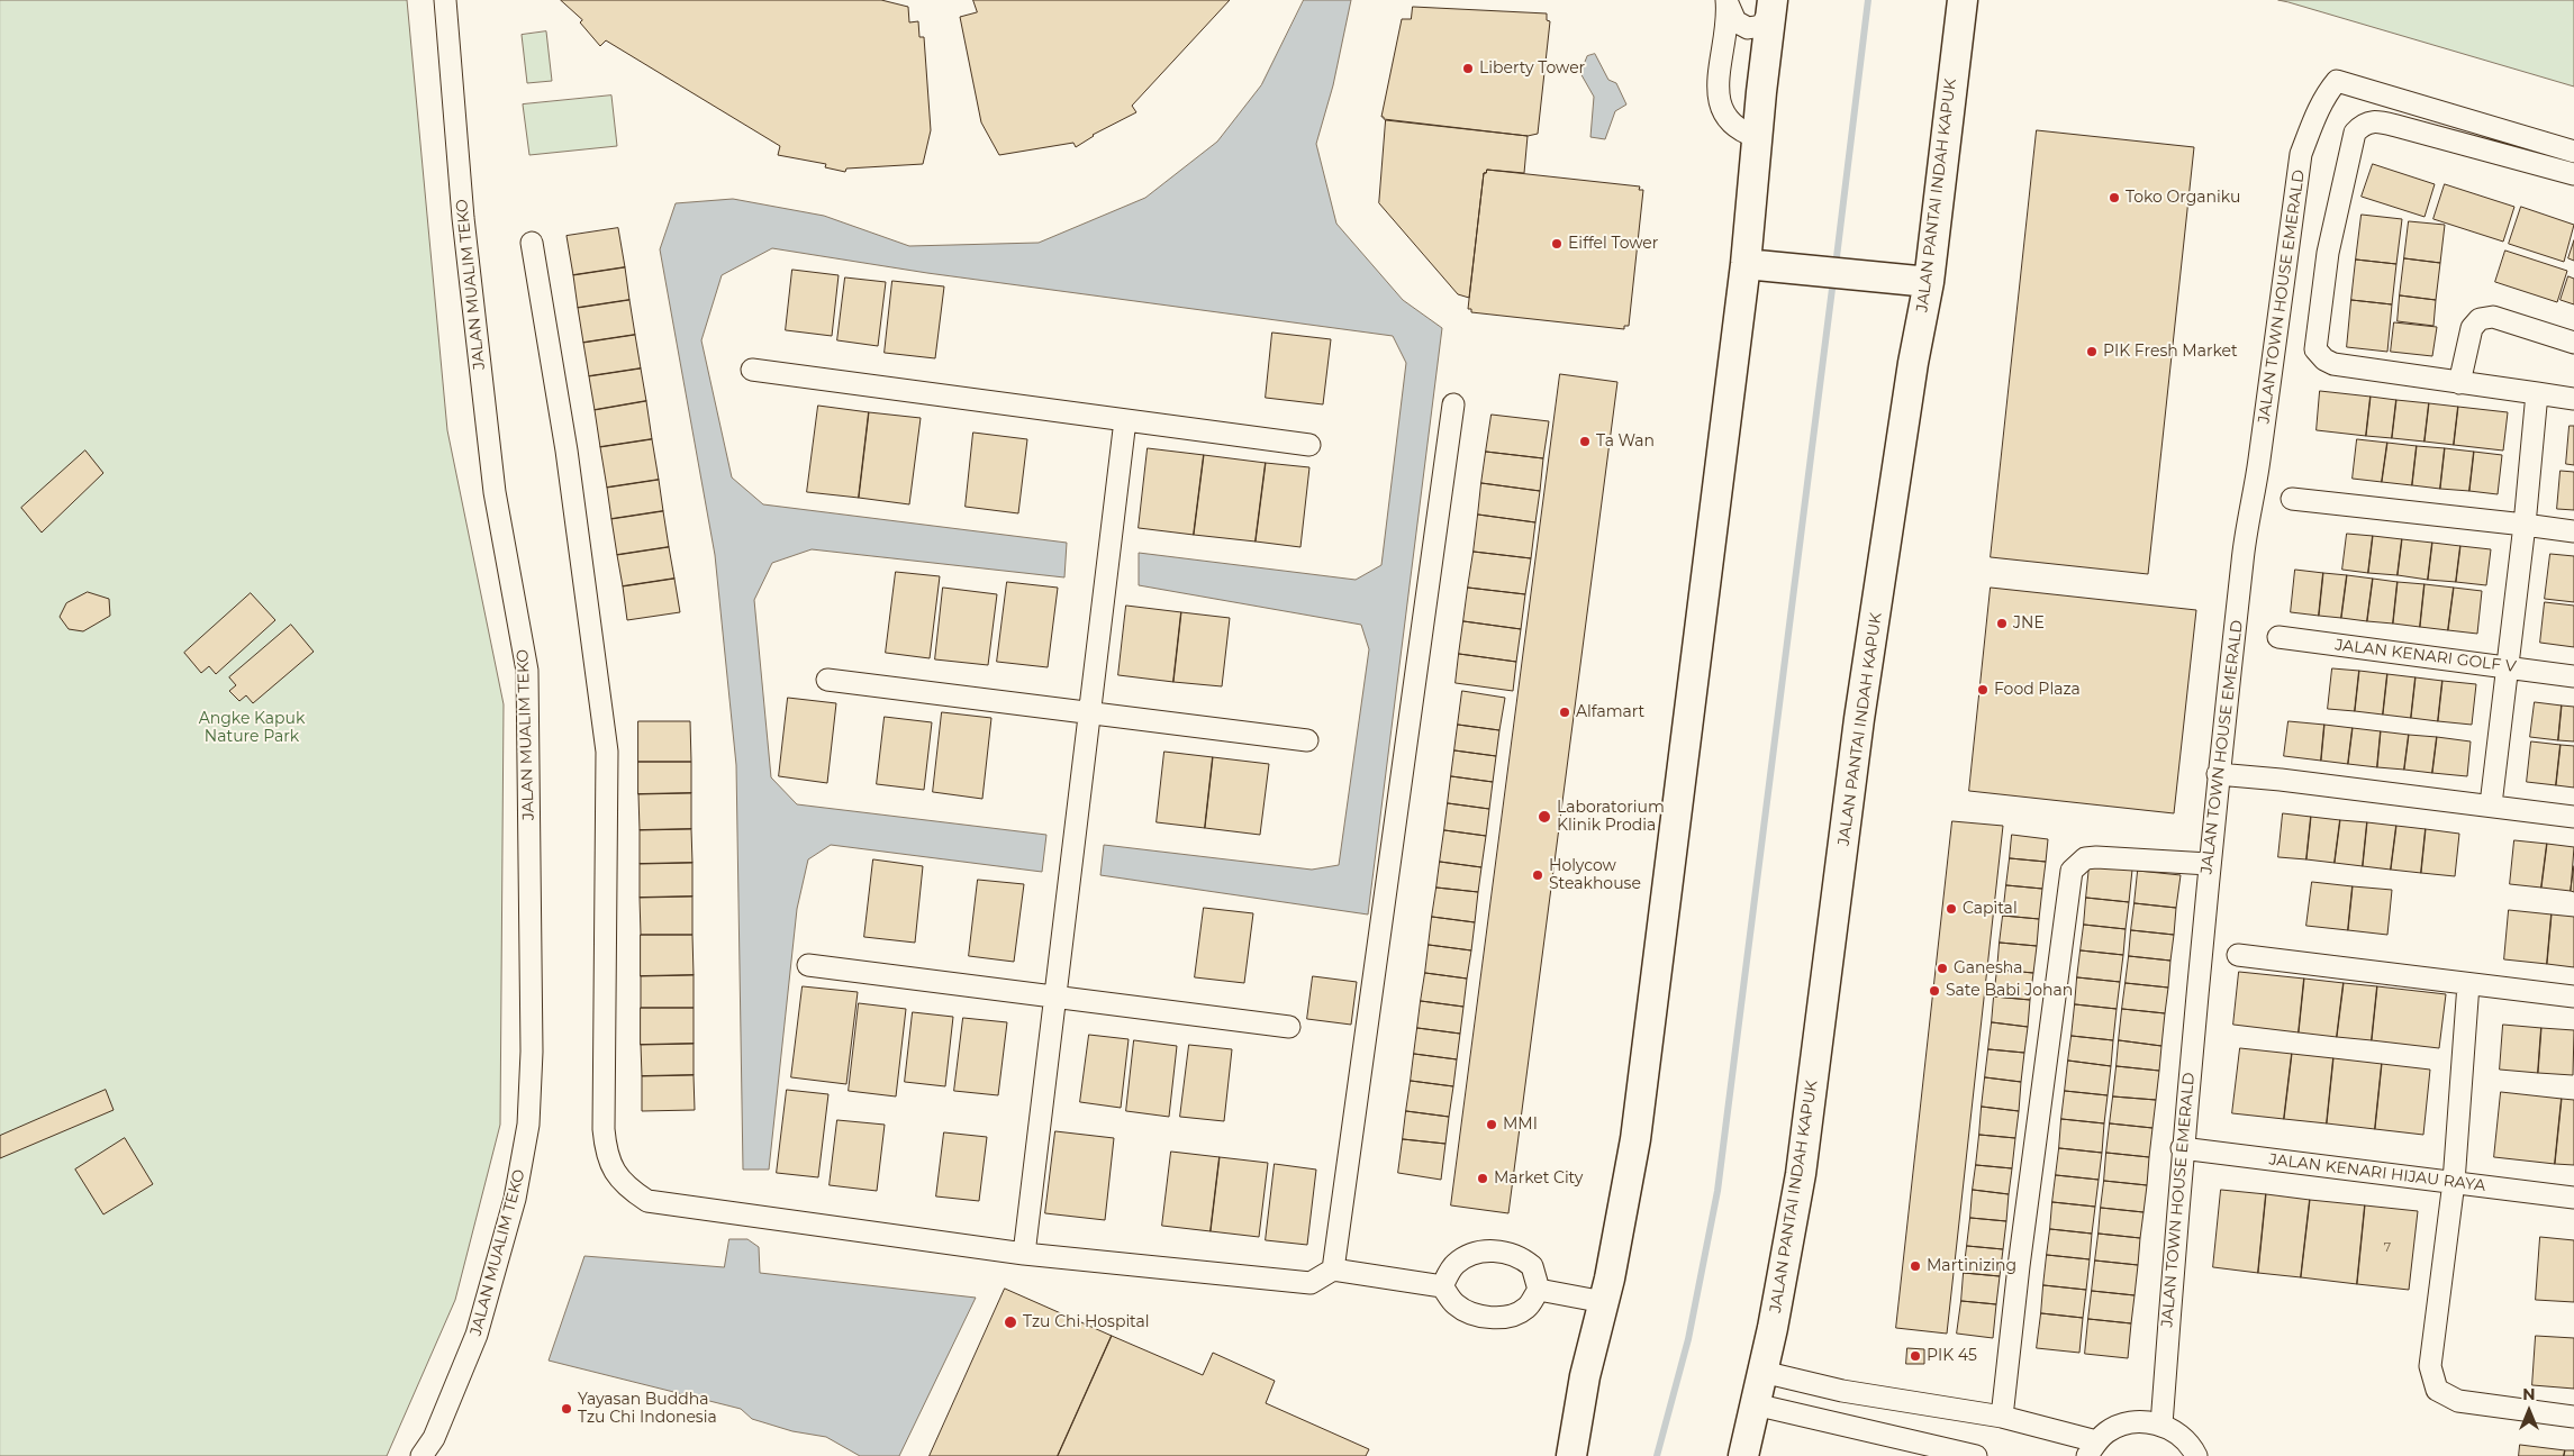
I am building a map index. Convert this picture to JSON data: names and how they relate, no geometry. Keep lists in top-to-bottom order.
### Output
{
  "streets": {
    "main road": ["JALAN PANTAI INDAH KAPUK"],
    "street": [
      "JALAN MUALIM TEKO",
      "JALAN TOWN HOUSE EMERALD",
      "JALAN KENARI GOLF V",
      "JALAN KENARI HIJAU RAYA"
    ]
  },
  "crossings": [
    ["JALAN TOWN HOUSE EMERALD", "JALAN KENARI HIJAU RAYA"]
  ],
  "parks": ["Angke Kapuk Nature Park"],
  "places": [
    "Liberty Tower",
    "Toko Organiku",
    "Eiffel Tower",
    "PIK Fresh Market",
    "Ta Wan",
    "JNE",
    "Food Plaza",
    "Alfamart",
    "Laboratorium Klinik Prodia",
    "Holycow Steakhouse",
    "Capital",
    "Ganesha",
    "Sate Babi Johan",
    "MMI",
    "Market City",
    "Martinizing",
    "Tzu Chi Hospital",
    "PIK 45",
    "Yayasan Buddha Tzu Chi Indonesia"
  ],
  "house_numbers": ["7"],
  "north": "top"
}
